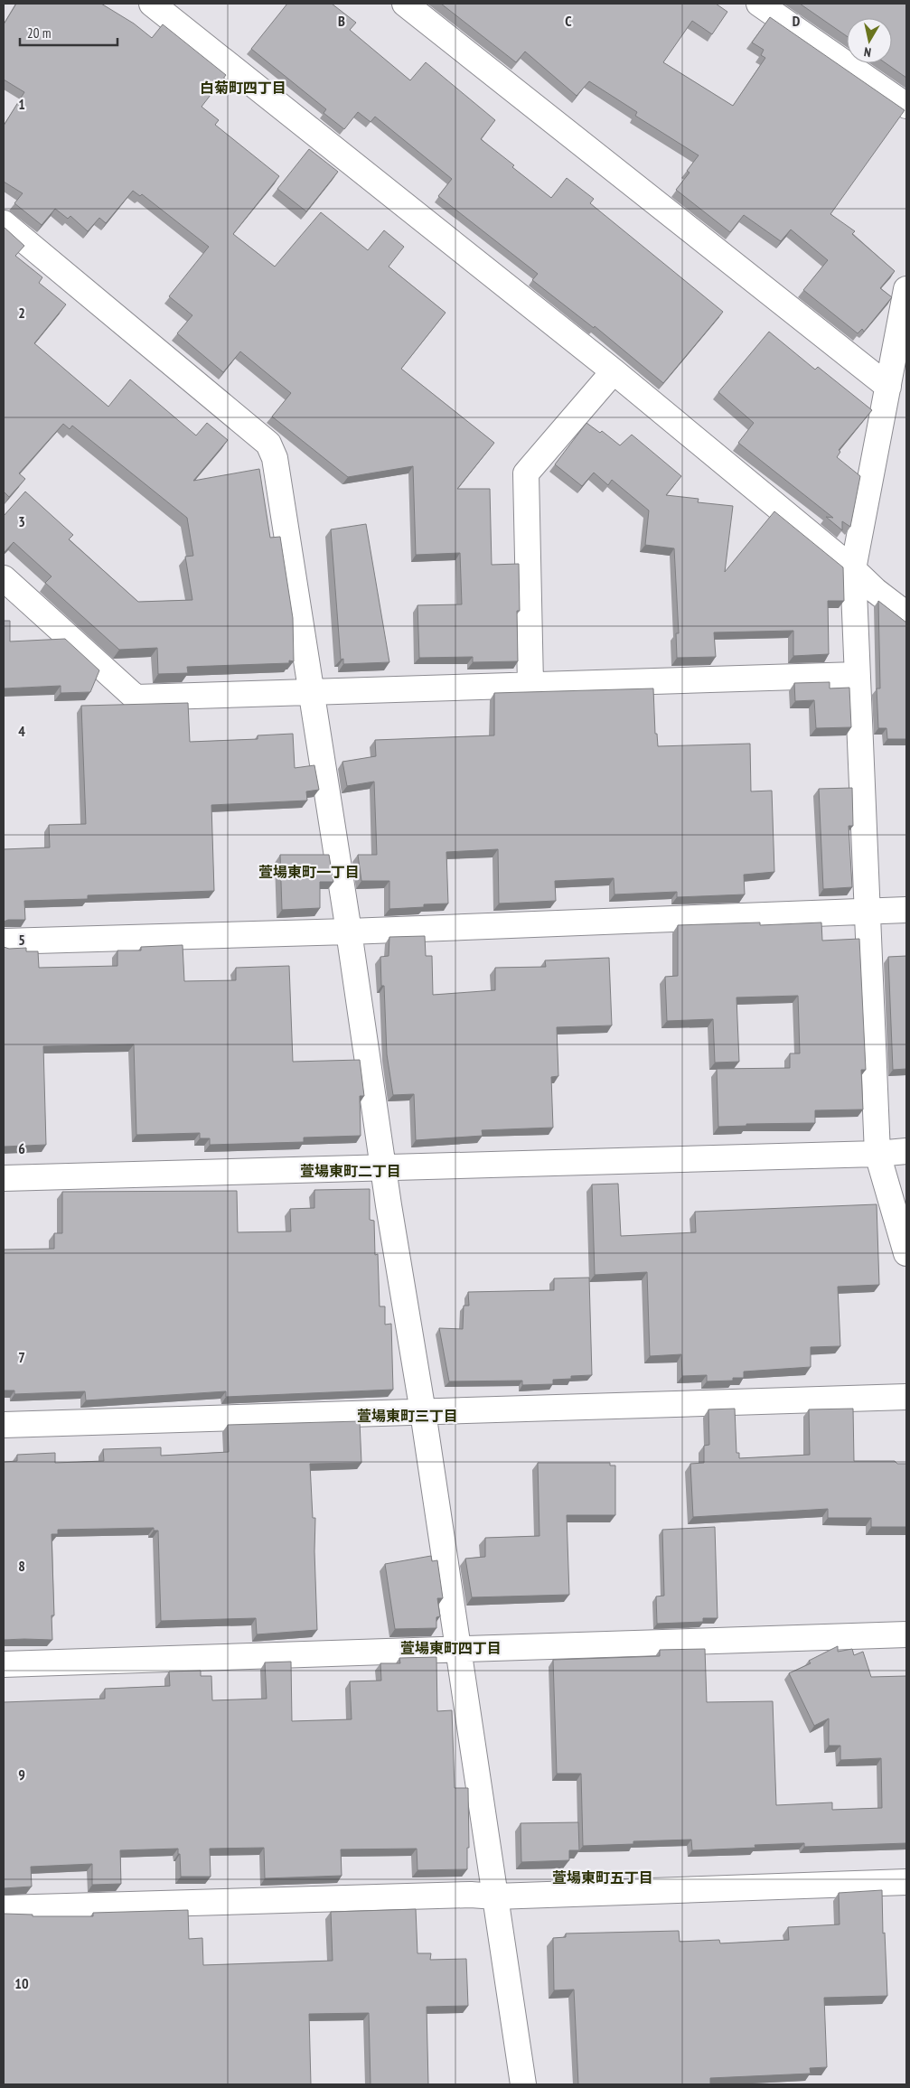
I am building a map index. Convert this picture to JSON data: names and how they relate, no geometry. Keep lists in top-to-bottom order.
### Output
{
  "districts": [
    "白菊町四丁目",
    "萱場東町一丁目",
    "萱場東町二丁目",
    "萱場東町三丁目",
    "萱場東町四丁目",
    "萱場東町五丁目"
  ],
  "scale_bar": "20 m",
  "north": "bottom",
  "grid": {
    "columns": ["B", "C", "D"],
    "rows": [
      "1",
      "2",
      "3",
      "4",
      "5",
      "6",
      "7",
      "8",
      "9",
      "10"
    ]
  }
}
